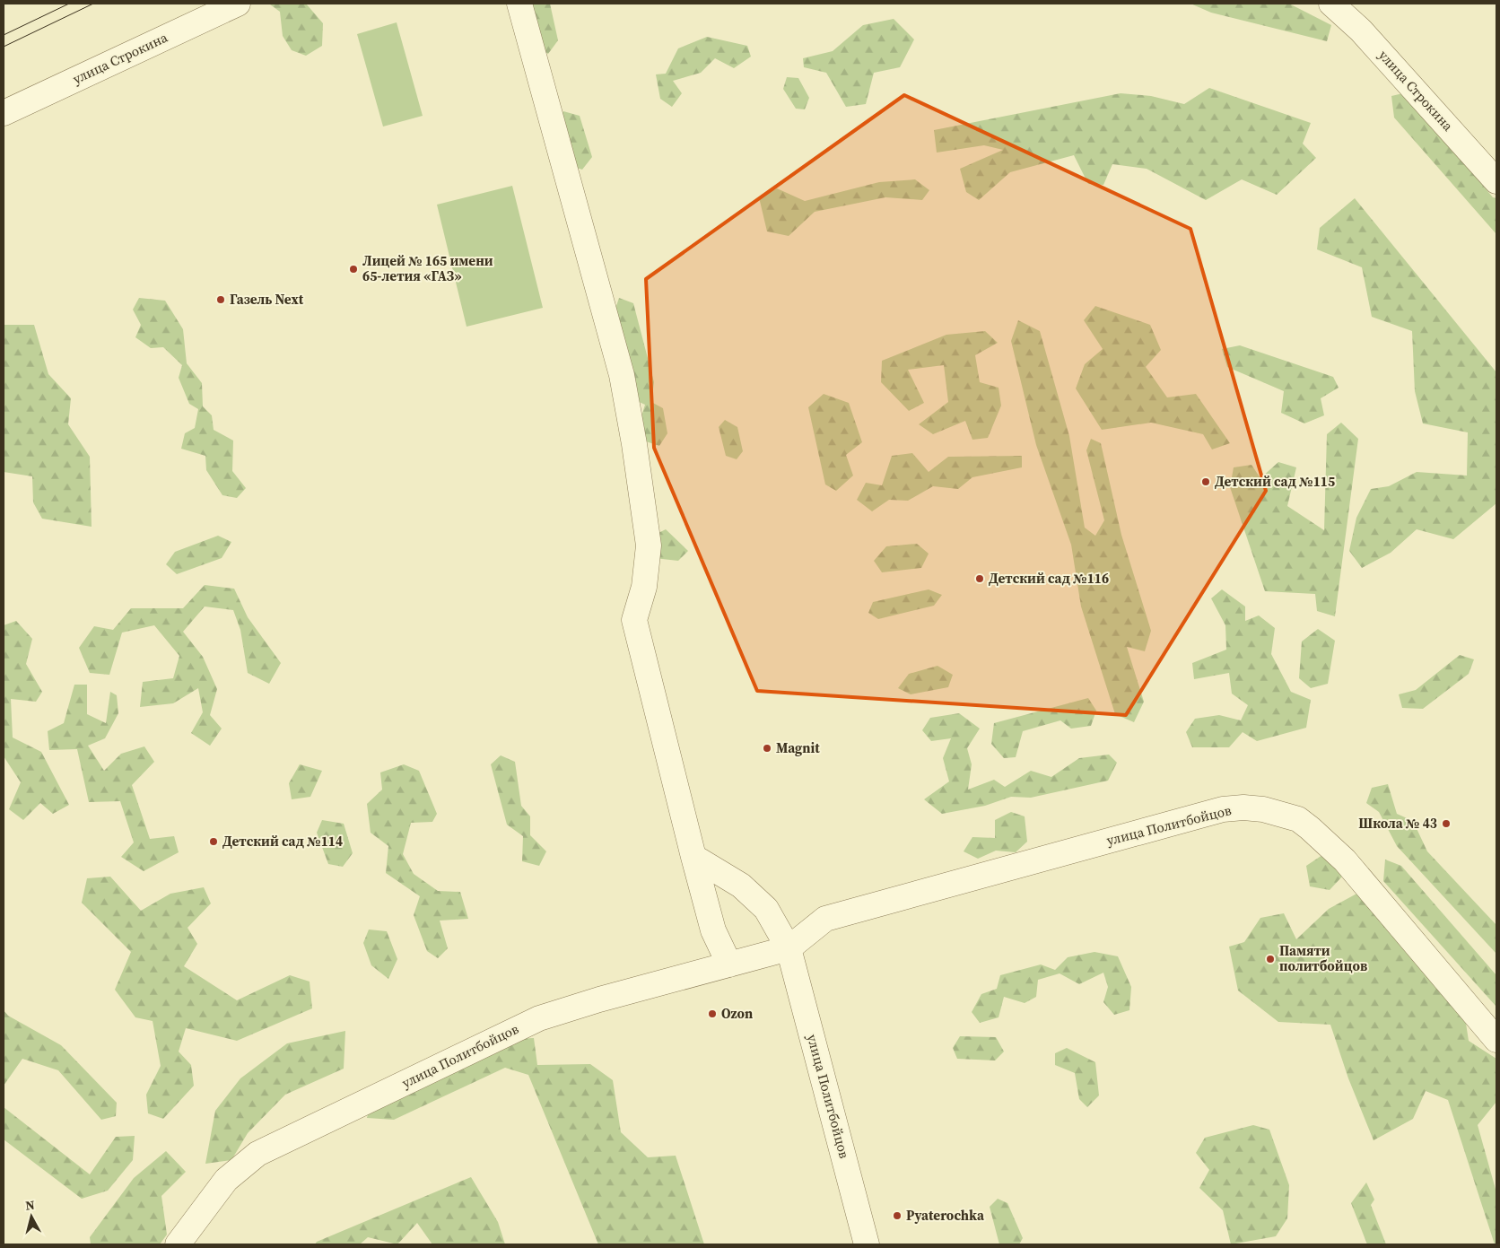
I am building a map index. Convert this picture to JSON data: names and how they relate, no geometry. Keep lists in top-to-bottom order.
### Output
{
  "streets": {
    "street": ["улица Строкина", "улица Политбойцов"]
  },
  "places": [
    "Лицей № 165 имени 65-летия «ГАЗ»",
    "Газель Next",
    "Детский сад №115",
    "Детский сад №116",
    "Magnit",
    "Школа № 43",
    "Детский сад №114",
    "Памяти политбойцов",
    "Ozon",
    "Pyaterochka"
  ],
  "north": "top"
}
